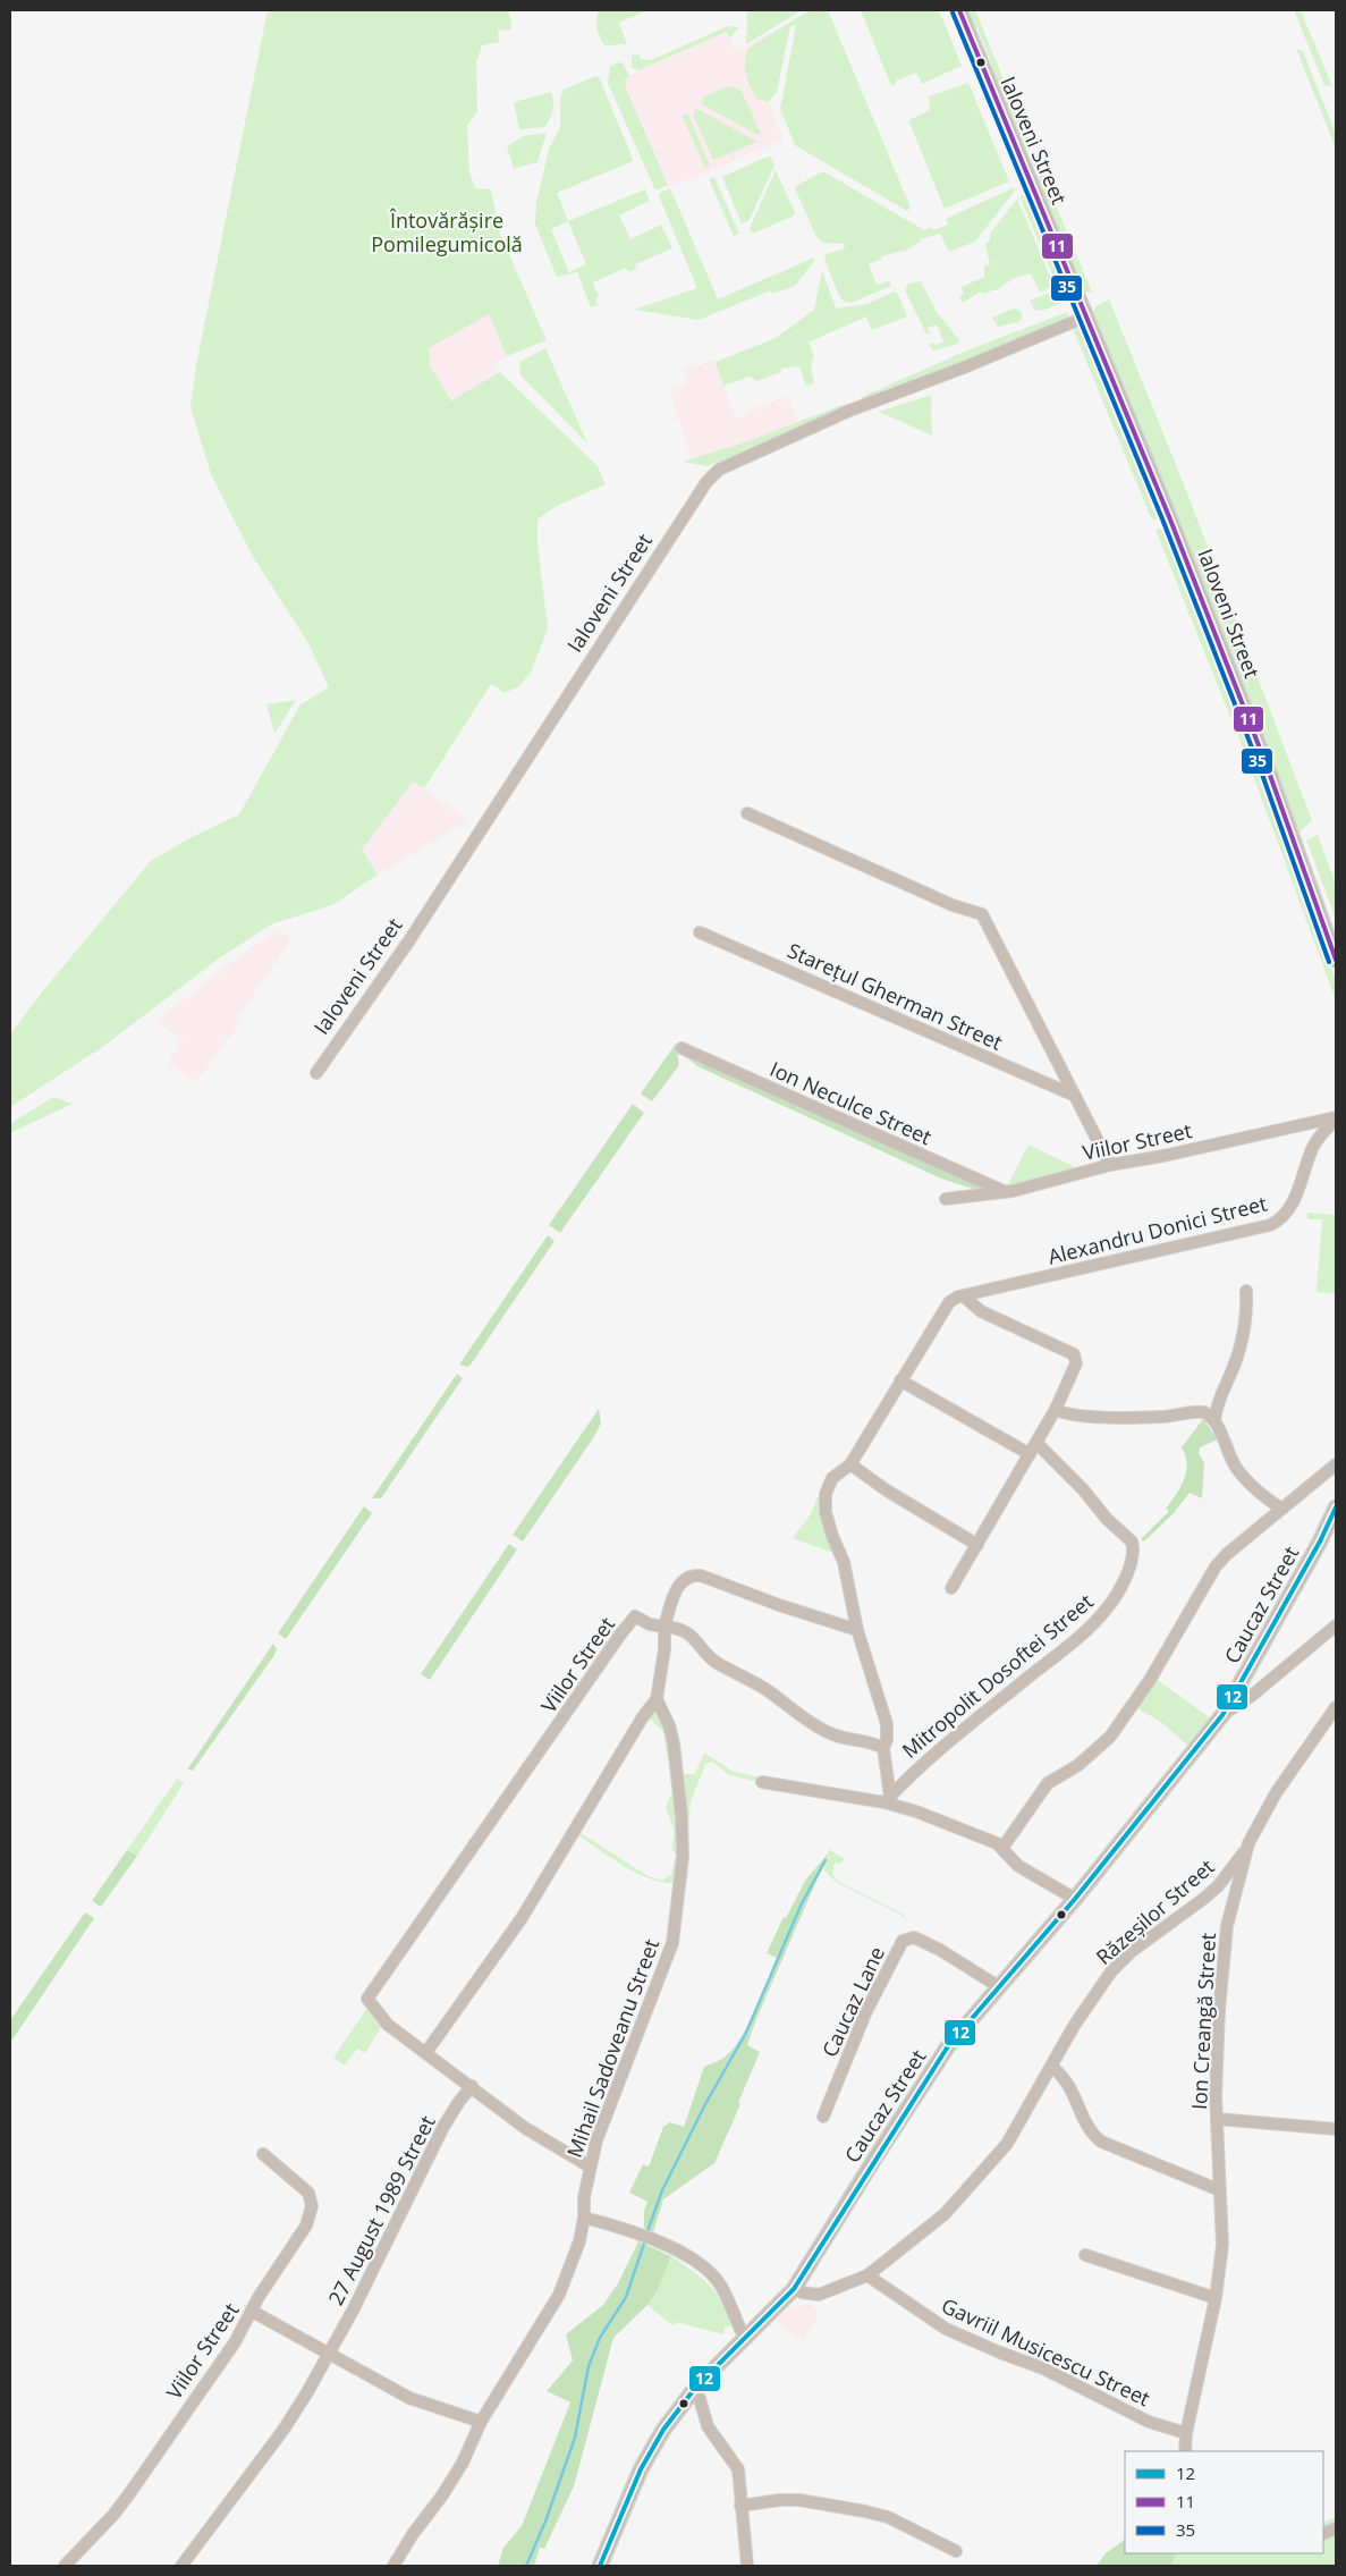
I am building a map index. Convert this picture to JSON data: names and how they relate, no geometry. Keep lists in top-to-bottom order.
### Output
{
  "streets": {
    "street": [
      "Ialoveni Street",
      "Starețul Gherman Street",
      "Ion Neculce Street",
      "Viilor Street",
      "Alexandru Donici Street",
      "Caucaz Street",
      "Mitropolit Dosoftei Street",
      "Răzeșilor Street",
      "Caucaz Lane",
      "Ion Creangă Street",
      "Mihail Sadoveanu Street",
      "27 August 1989 Street",
      "Gavriil Musicescu Street"
    ]
  },
  "crossings": [
    ["Ion Neculce Street", "Viilor Street"],
    ["Viilor Street", "Alexandru Donici Street"],
    ["Viilor Street", "Mitropolit Dosoftei Street"],
    ["Alexandru Donici Street", "Mitropolit Dosoftei Street"],
    ["Caucaz Street", "Răzeșilor Street"],
    ["Caucaz Street", "Caucaz Lane"],
    ["Răzeșilor Street", "Ion Creangă Street"],
    ["Răzeșilor Street", "Gavriil Musicescu Street"],
    ["Ion Creangă Street", "Gavriil Musicescu Street"]
  ],
  "parks": ["Întovărășire Pomilegumicolă"],
  "lines": ["transit line 11", "transit line 35", "transit line 12"],
  "legend": ["12", "11", "35"]
}
